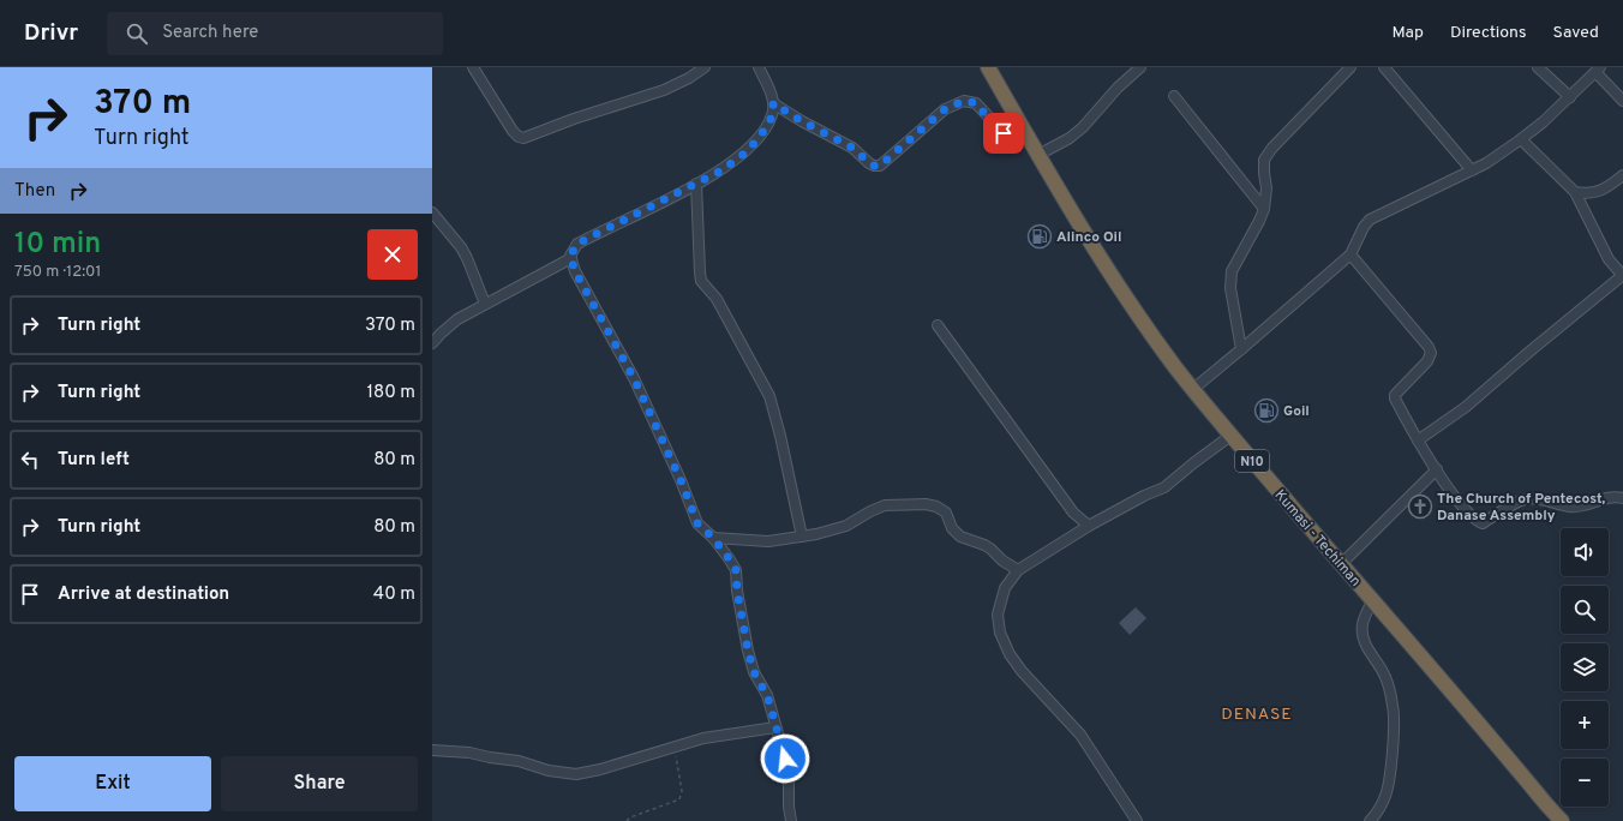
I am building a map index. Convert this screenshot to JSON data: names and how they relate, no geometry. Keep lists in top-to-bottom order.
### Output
{
  "streets": {
    "highway": ["N10", "Kumasi - Techiman"]
  },
  "districts": ["DENASE"],
  "places": {
    "fuel station": ["Alinco Oil", "Goil"],
    "church": ["The Church of Pentecost, Danase Assembly"]
  },
  "page": {
    "header": "Drivr",
    "search": "Search here",
    "nav": ["Map", "Directions", "Saved"],
    "turn": ["370 m", "Turn right"],
    "then": "Then",
    "heading": ["10 min", "750 m · 12:01"],
    "list": [
      {
        "name": "Turn right",
        "value": "370 m"
      },
      {
        "name": "Turn right",
        "value": "180 m"
      },
      {
        "name": "Turn left",
        "value": "80 m"
      },
      {
        "name": "Turn right",
        "value": "80 m"
      },
      {
        "name": "Arrive at destination",
        "value": "40 m"
      }
    ],
    "map_buttons": ["+", "−"],
    "buttons": ["Exit", "Share"]
  }
}
